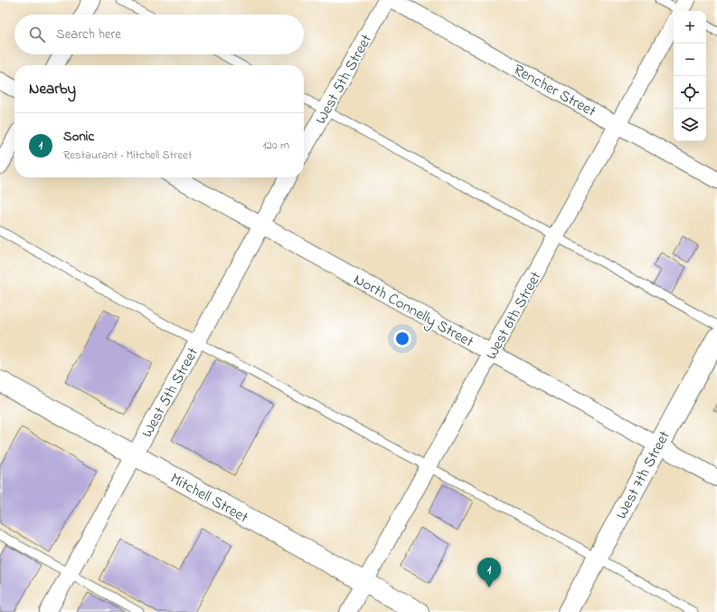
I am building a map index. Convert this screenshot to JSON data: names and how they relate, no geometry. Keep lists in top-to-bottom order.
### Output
{
  "streets": {
    "street": [
      "West 5th Street",
      "Rencher Street",
      "North Connelly Street",
      "West 6th Street",
      "West 7th Street",
      "Mitchell Street"
    ]
  },
  "crossings": [
    ["West 5th Street", "North Connelly Street"],
    ["West 5th Street", "Mitchell Street"],
    ["Rencher Street", "West 6th Street"],
    ["North Connelly Street", "West 6th Street"],
    ["North Connelly Street", "West 7th Street"],
    ["West 6th Street", "Mitchell Street"]
  ],
  "page": {
    "map_buttons": ["+", "−"],
    "search": "Search here",
    "heading": "Nearby",
    "list": [
      {
        "mark": "1",
        "name": "Sonic",
        "note": "Restaurant · Mitchell Street",
        "value": "120 m"
      }
    ],
    "pins": "1"
  }
}
